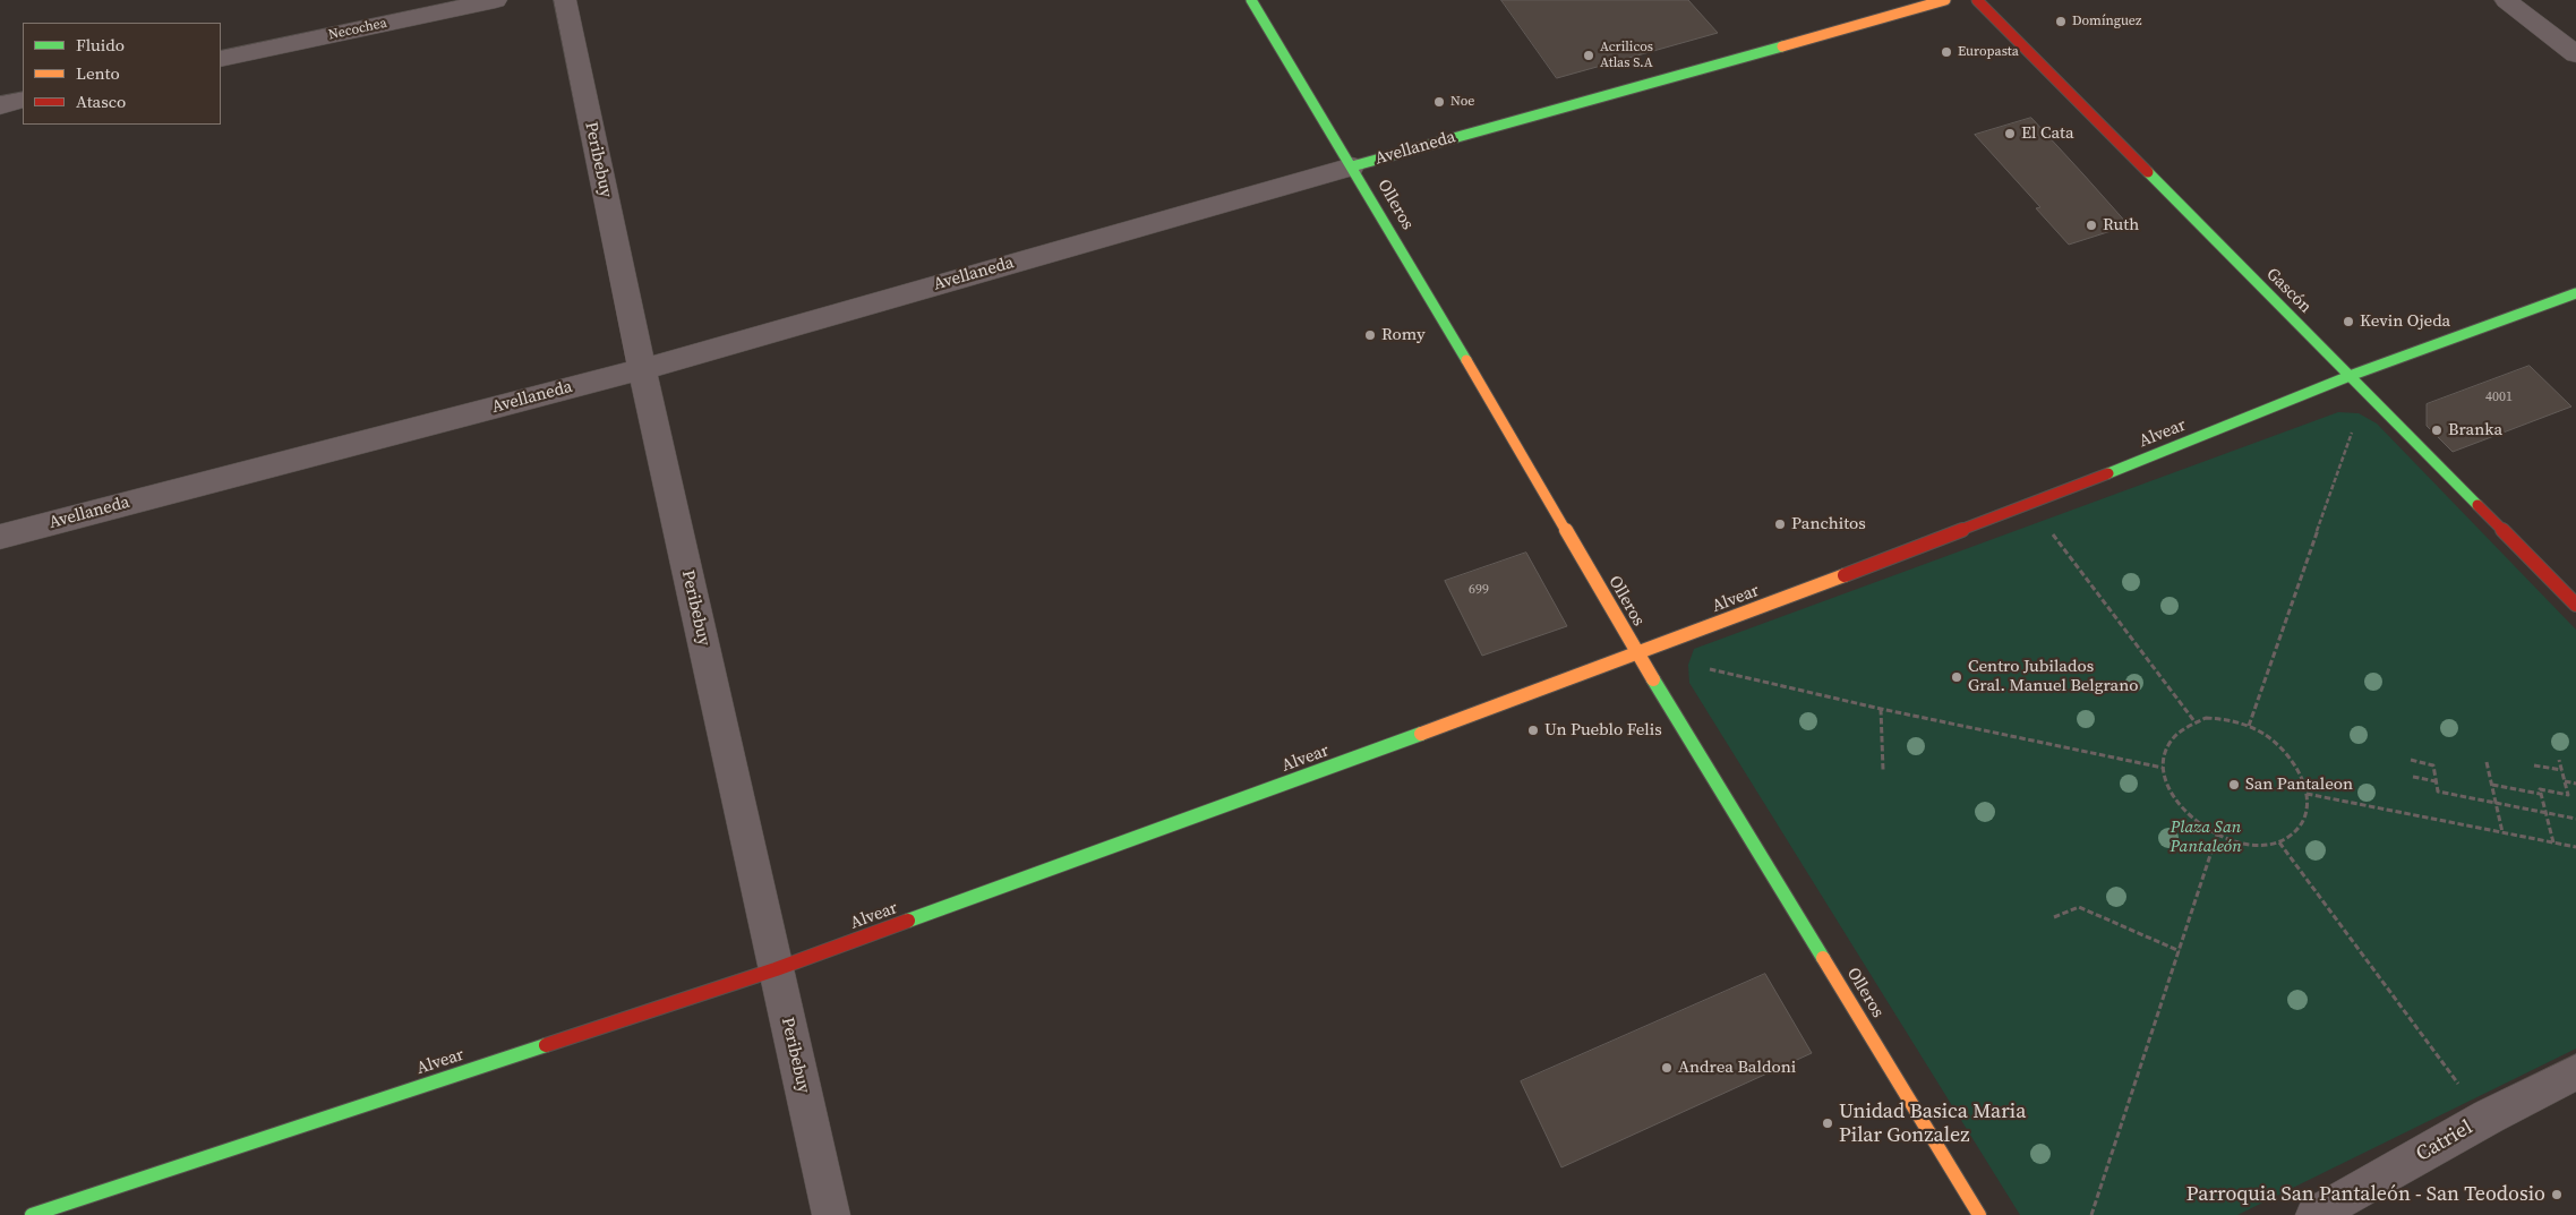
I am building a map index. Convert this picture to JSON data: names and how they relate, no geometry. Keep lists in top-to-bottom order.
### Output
{
  "streets": {
    "street": [
      "Necochea",
      "Avellaneda",
      "Peribebuy",
      "Olleros",
      "Gascón",
      "Alvear",
      "Catriel"
    ]
  },
  "crossings": [
    ["Avellaneda", "Peribebuy"],
    ["Avellaneda", "Olleros"],
    ["Peribebuy", "Alvear"],
    ["Olleros", "Alvear"],
    ["Gascón", "Alvear"]
  ],
  "parks": ["Plaza San Pantaleón"],
  "places": [
    "Domínguez",
    "Europasta",
    "Acrilicos Atlas S.A",
    "Noe",
    "El Cata",
    "Ruth",
    "Kevin Ojeda",
    "Romy",
    "Branka",
    "Panchitos",
    "Centro Jubilados Gral. Manuel Belgrano",
    "Un Pueblo Felis",
    "San Pantaleon",
    "Andrea Baldoni",
    "Unidad Basica Maria Pilar Gonzalez",
    "Parroquia San Pantaleón - San Teodosio"
  ],
  "house_numbers": ["4001", "699"],
  "legend": ["Fluido", "Lento", "Atasco"]
}
